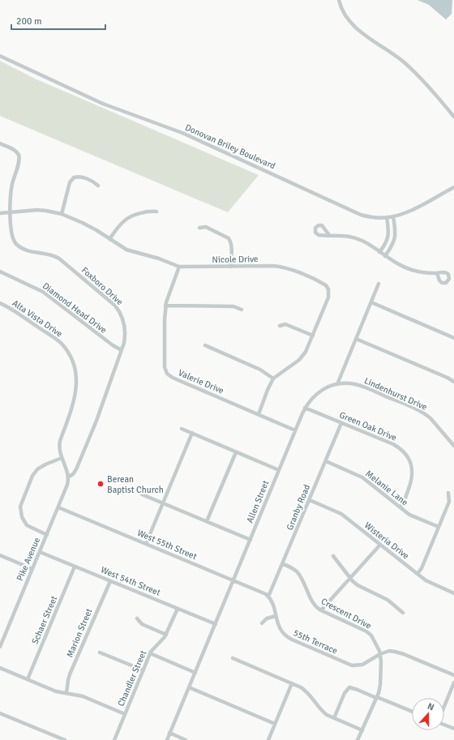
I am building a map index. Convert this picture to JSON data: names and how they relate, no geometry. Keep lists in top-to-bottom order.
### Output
{
  "streets": {
    "street": [
      "Donovan Briley Boulevard",
      "Nicole Drive",
      "Foxboro Drive",
      "Diamond Head Drive",
      "Alta Vista Drive",
      "Valerie Drive",
      "Lindenhurst Drive",
      "Green Oak Drive",
      "Melanie Lane",
      "Allen Street",
      "Granby Road",
      "Wisteria Drive",
      "West 55th Street",
      "Pike Avenue",
      "West 54th Street",
      "Crescent Drive",
      "Schaer Street",
      "Marion Street",
      "55th Terrace",
      "Chandler Street"
    ]
  },
  "crossings": [
    ["Nicole Drive", "Foxboro Drive"],
    ["Nicole Drive", "Valerie Drive"],
    ["Foxboro Drive", "Diamond Head Drive"],
    ["Foxboro Drive", "Alta Vista Drive"],
    ["Foxboro Drive", "Pike Avenue"],
    ["Alta Vista Drive", "Pike Avenue"],
    ["Valerie Drive", "Allen Street"],
    ["Lindenhurst Drive", "Allen Street"],
    ["Green Oak Drive", "Melanie Lane"],
    ["Green Oak Drive", "Allen Street"],
    ["Green Oak Drive", "Granby Road"],
    ["Melanie Lane", "Granby Road"],
    ["Allen Street", "West 55th Street"],
    ["Allen Street", "West 54th Street"],
    ["Granby Road", "Wisteria Drive"],
    ["Granby Road", "West 55th Street"],
    ["Granby Road", "Crescent Drive"],
    ["Granby Road", "55th Terrace"],
    ["West 55th Street", "Pike Avenue"],
    ["West 55th Street", "55th Terrace"],
    ["Pike Avenue", "West 54th Street"],
    ["West 54th Street", "Schaer Street"],
    ["West 54th Street", "Marion Street"],
    ["West 54th Street", "Chandler Street"],
    ["Crescent Drive", "55th Terrace"]
  ],
  "places": ["Berean Baptist Church"],
  "scale_bar": "200 m",
  "north": "top"
}
